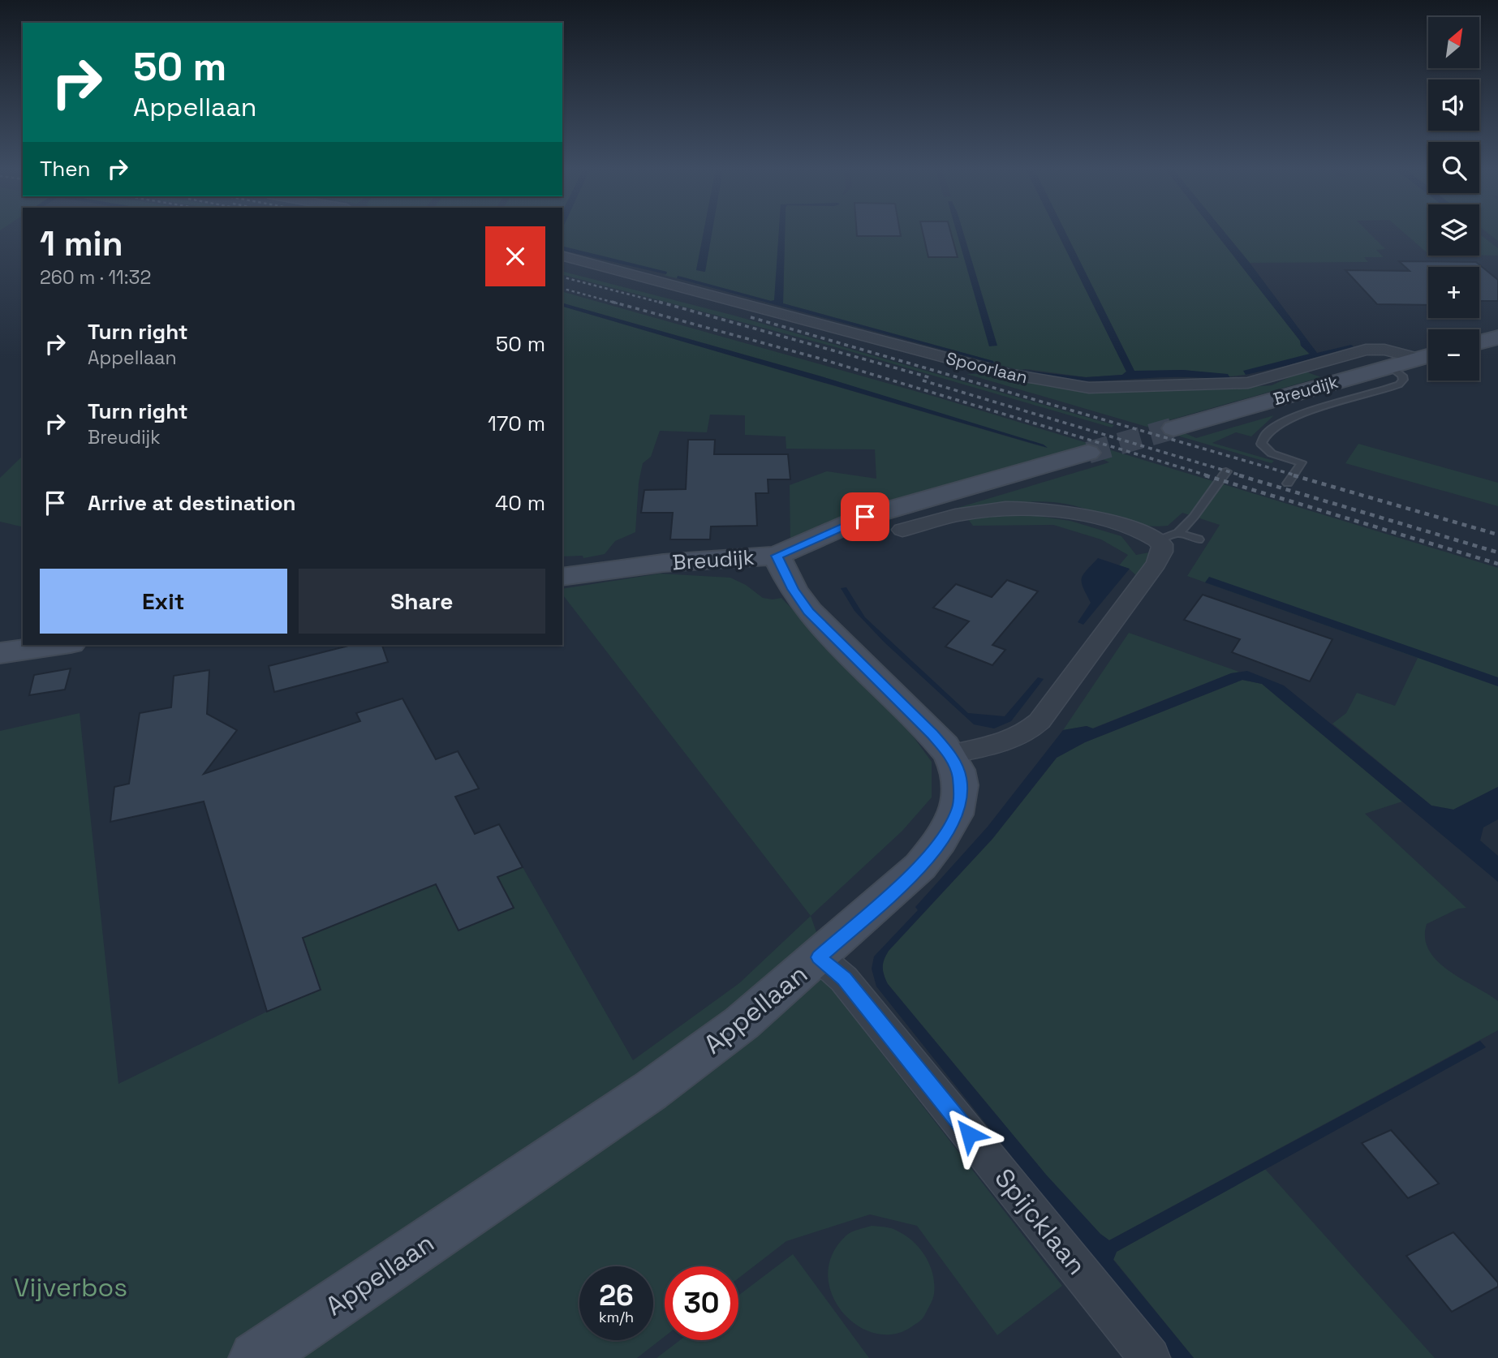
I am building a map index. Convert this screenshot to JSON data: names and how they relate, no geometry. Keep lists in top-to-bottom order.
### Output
{
  "streets": {
    "street": [
      "Spoorlaan",
      "Breudijk",
      "Appellaan",
      "Spijcklaan"
    ]
  },
  "crossings": [
    ["Breudijk", "Appellaan"],
    ["Appellaan", "Spijcklaan"]
  ],
  "parks": ["Vijverbos"],
  "north": "top right",
  "page": {
    "map_buttons": ["+", "−"],
    "turn": ["50 m", "Appellaan"],
    "then": "Then",
    "heading": ["1 min", "260 m · 11:32"],
    "list": [
      {
        "name": "Turn right",
        "note": "Appellaan",
        "value": "50 m"
      },
      {
        "name": "Turn right",
        "note": "Breudijk",
        "value": "170 m"
      },
      {
        "name": "Arrive at destination",
        "value": "40 m"
      }
    ],
    "buttons": ["Exit", "Share"],
    "speed": "26 km/h",
    "limit": "30"
  }
}
